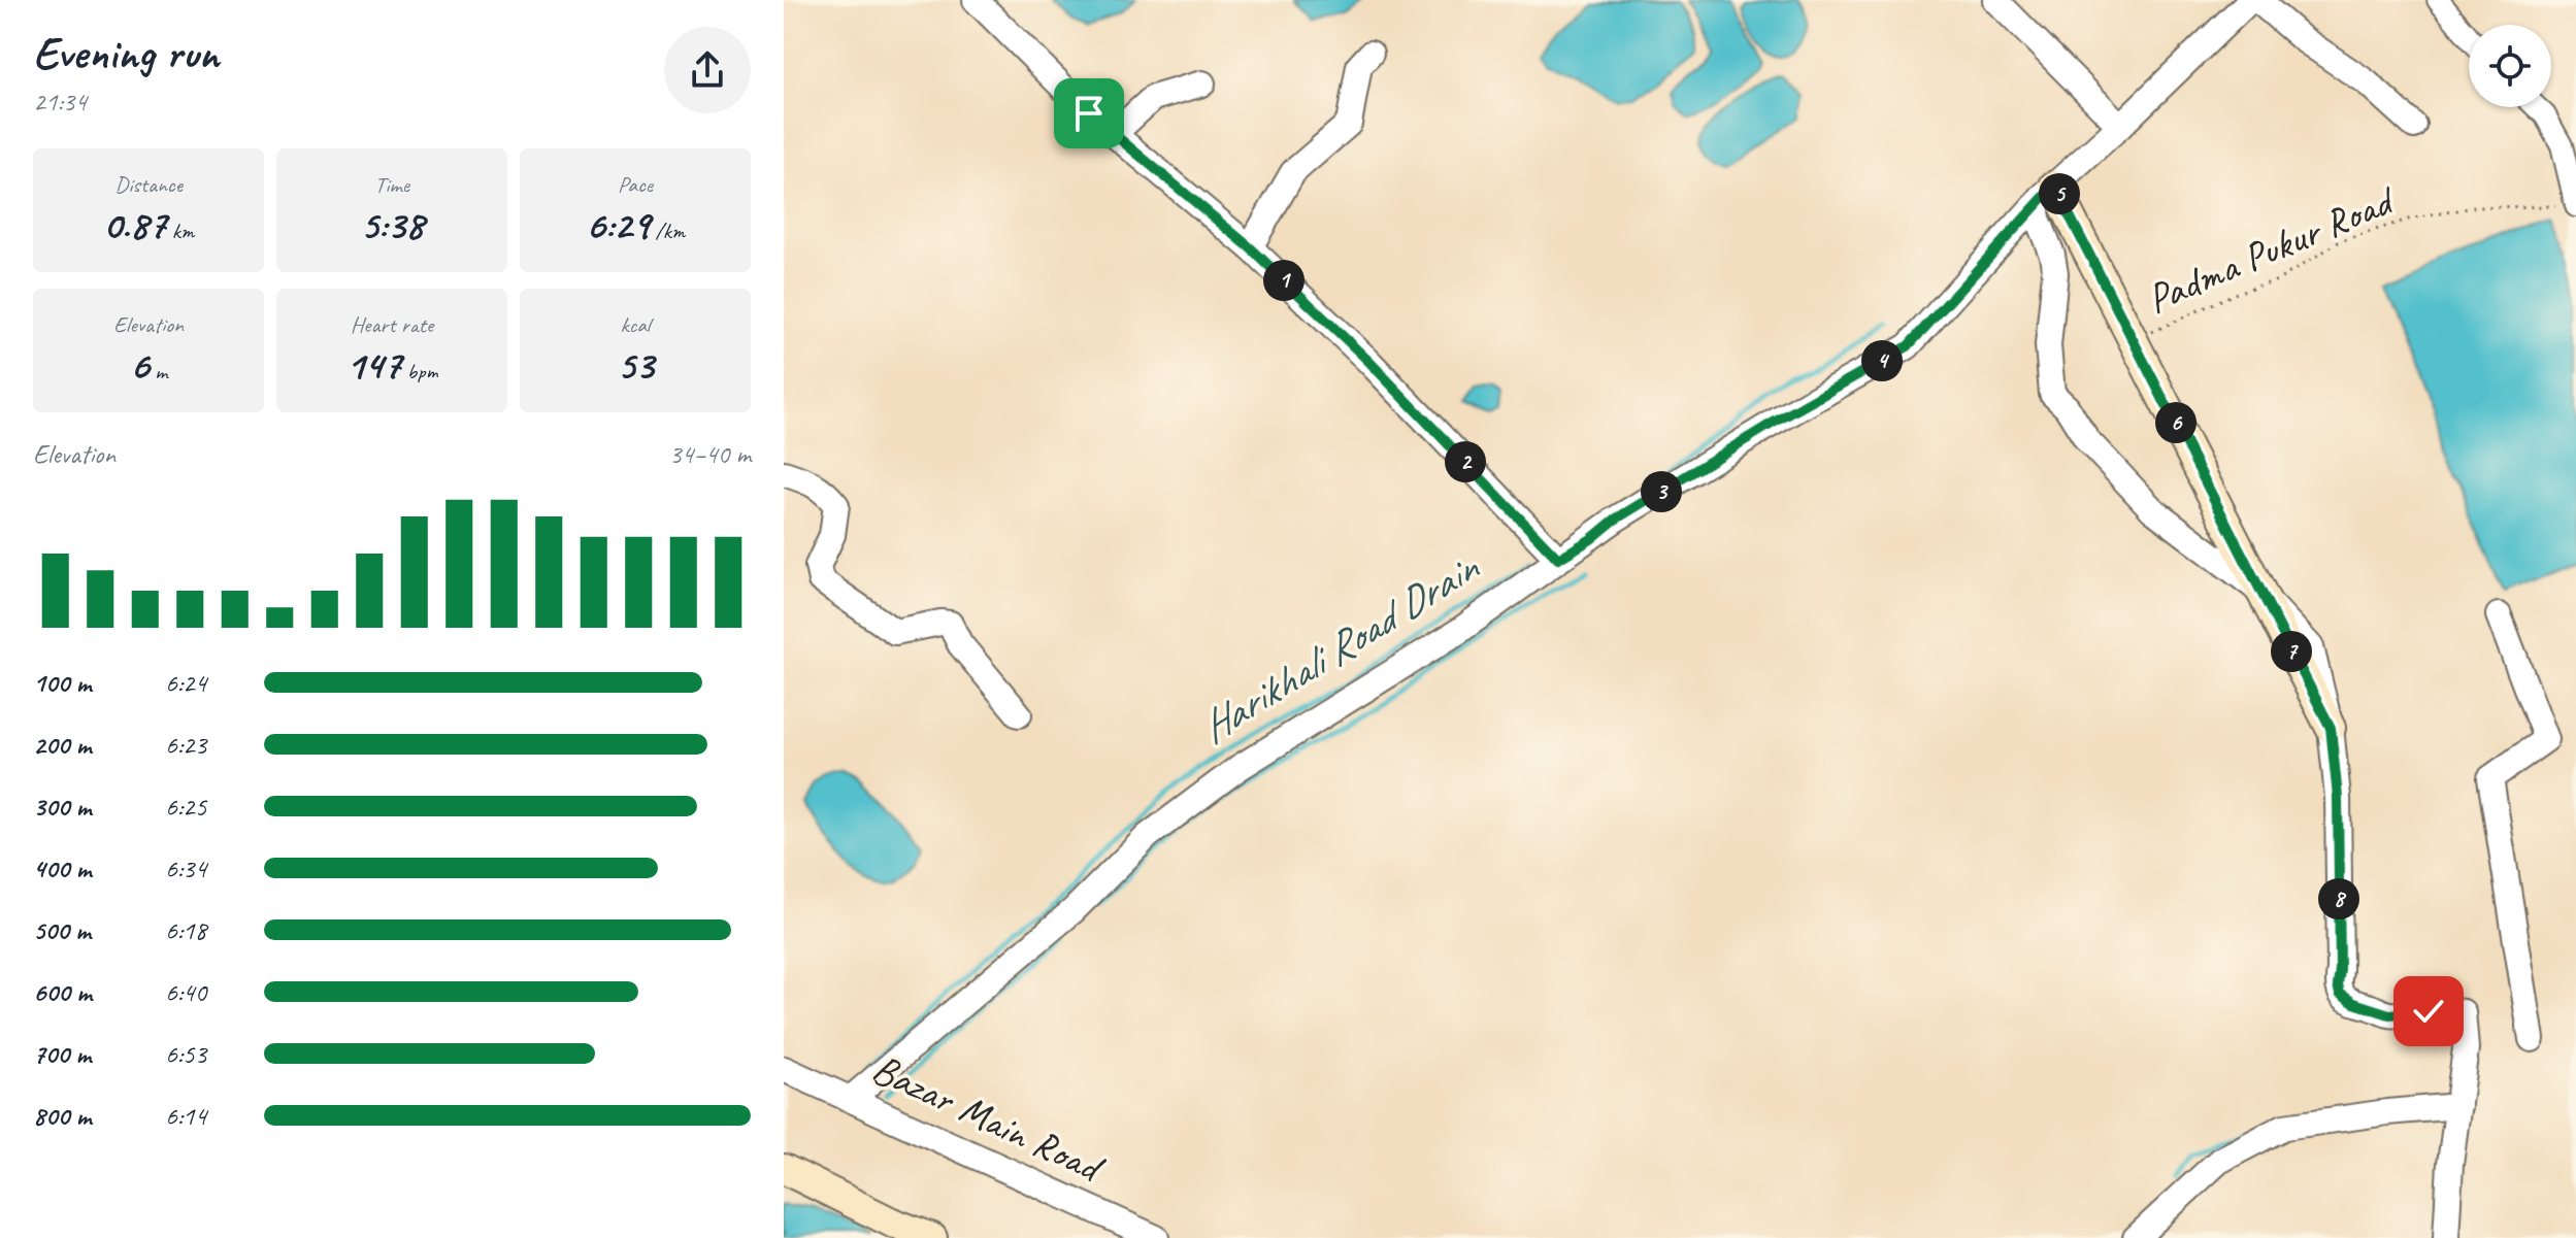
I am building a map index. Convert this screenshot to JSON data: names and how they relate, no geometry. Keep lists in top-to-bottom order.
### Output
{
  "streets": {
    "street": ["Bazar Main Road"],
    "path": ["Padma Pukur Road"]
  },
  "water": ["Harikhali Road Drain"],
  "page": {
    "heading": ["Evening run", "21:34"],
    "stats": [
      ["Distance", "0.87 km"],
      ["Time", "5:38"],
      ["Pace", "6:29 /km"],
      ["Elevation", "6 m"],
      ["Heart rate", "147 bpm"],
      ["kcal", "53"]
    ],
    "pins": [
      "5",
      "1",
      "4",
      "6",
      "2",
      "3",
      "7",
      "8"
    ],
    "chart": ["Elevation", "34–40 m"],
    "list": [
      {
        "name": "100 m",
        "note": "6:24"
      },
      {
        "name": "200 m",
        "note": "6:23"
      },
      {
        "name": "300 m",
        "note": "6:25"
      },
      {
        "name": "400 m",
        "note": "6:34"
      },
      {
        "name": "500 m",
        "note": "6:18"
      },
      {
        "name": "600 m",
        "note": "6:40"
      },
      {
        "name": "700 m",
        "note": "6:53"
      },
      {
        "name": "800 m",
        "note": "6:14"
      }
    ]
  }
}
